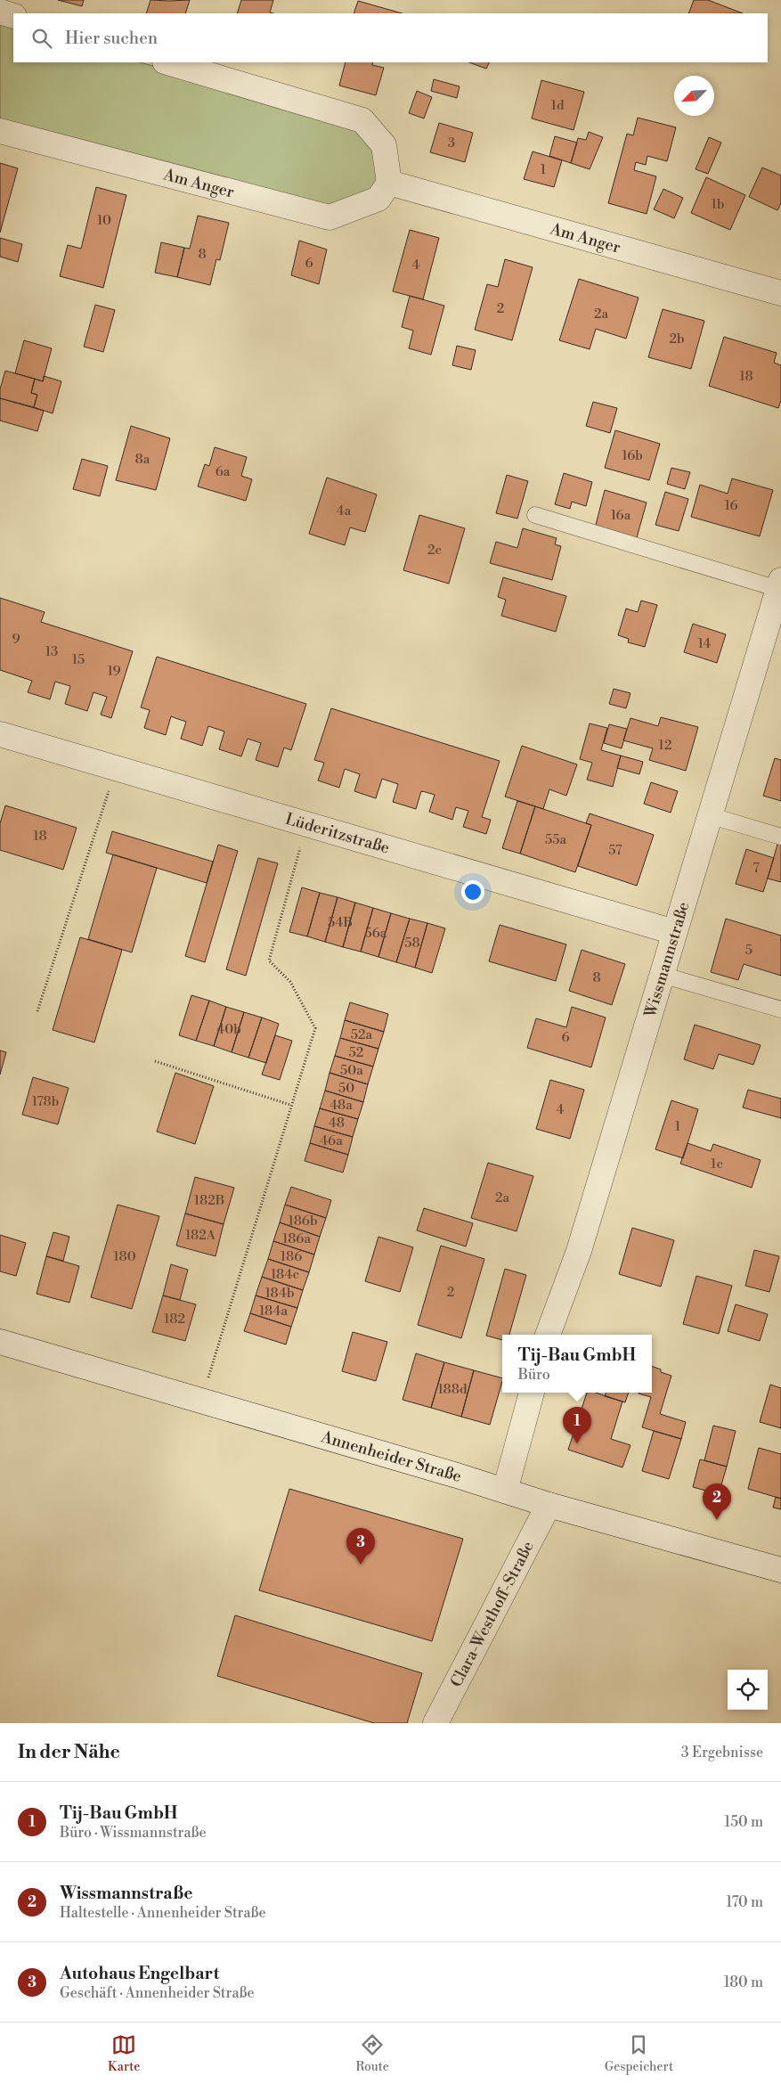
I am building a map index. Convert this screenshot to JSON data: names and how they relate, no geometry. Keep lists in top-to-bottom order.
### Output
{
  "streets": {
    "street": [
      "Am Anger",
      "Lüderitzstraße",
      "Wissmannstraße",
      "Annenheider Straße",
      "Clara-Westhoff-Straße"
    ]
  },
  "crossings": [
    ["Lüderitzstraße", "Wissmannstraße"],
    ["Annenheider Straße", "Clara-Westhoff-Straße"]
  ],
  "house_numbers": [
    "1d",
    "3",
    "1",
    "1b",
    "10",
    "8",
    "6",
    "4",
    "2",
    "2a",
    "2b",
    "18",
    "16b",
    "8a",
    "6a",
    "16",
    "4a",
    "16a",
    "2c",
    "9",
    "14",
    "13",
    "15",
    "19",
    "12",
    "18",
    "55a",
    "57",
    "7",
    "54B",
    "56a",
    "58",
    "5",
    "8",
    "40b",
    "52a",
    "6",
    "52",
    "50a",
    "50",
    "178b",
    "48a",
    "4",
    "48",
    "1",
    "46a",
    "1c",
    "2a",
    "182B",
    "186b",
    "182A",
    "186a",
    "180",
    "186",
    "184c",
    "2",
    "184b",
    "184a",
    "182",
    "188d"
  ],
  "north": "bottom left",
  "page": {
    "search": "Hier suchen",
    "popup": ["Tij-Bau GmbH", "Büro"],
    "pins": ["1", "2", "3"],
    "heading": ["In der Nähe", "3 Ergebnisse"],
    "list": [
      {
        "mark": "1",
        "name": "Tij-Bau GmbH",
        "note": "Büro · Wissmannstraße",
        "value": "150 m"
      },
      {
        "mark": "2",
        "name": "Wissmannstraße",
        "note": "Haltestelle · Annenheider Straße",
        "value": "170 m"
      },
      {
        "mark": "3",
        "name": "Autohaus Engelbart",
        "note": "Geschäft · Annenheider Straße",
        "value": "180 m"
      }
    ],
    "nav": ["Karte", "Route", "Gespeichert"]
  }
}
